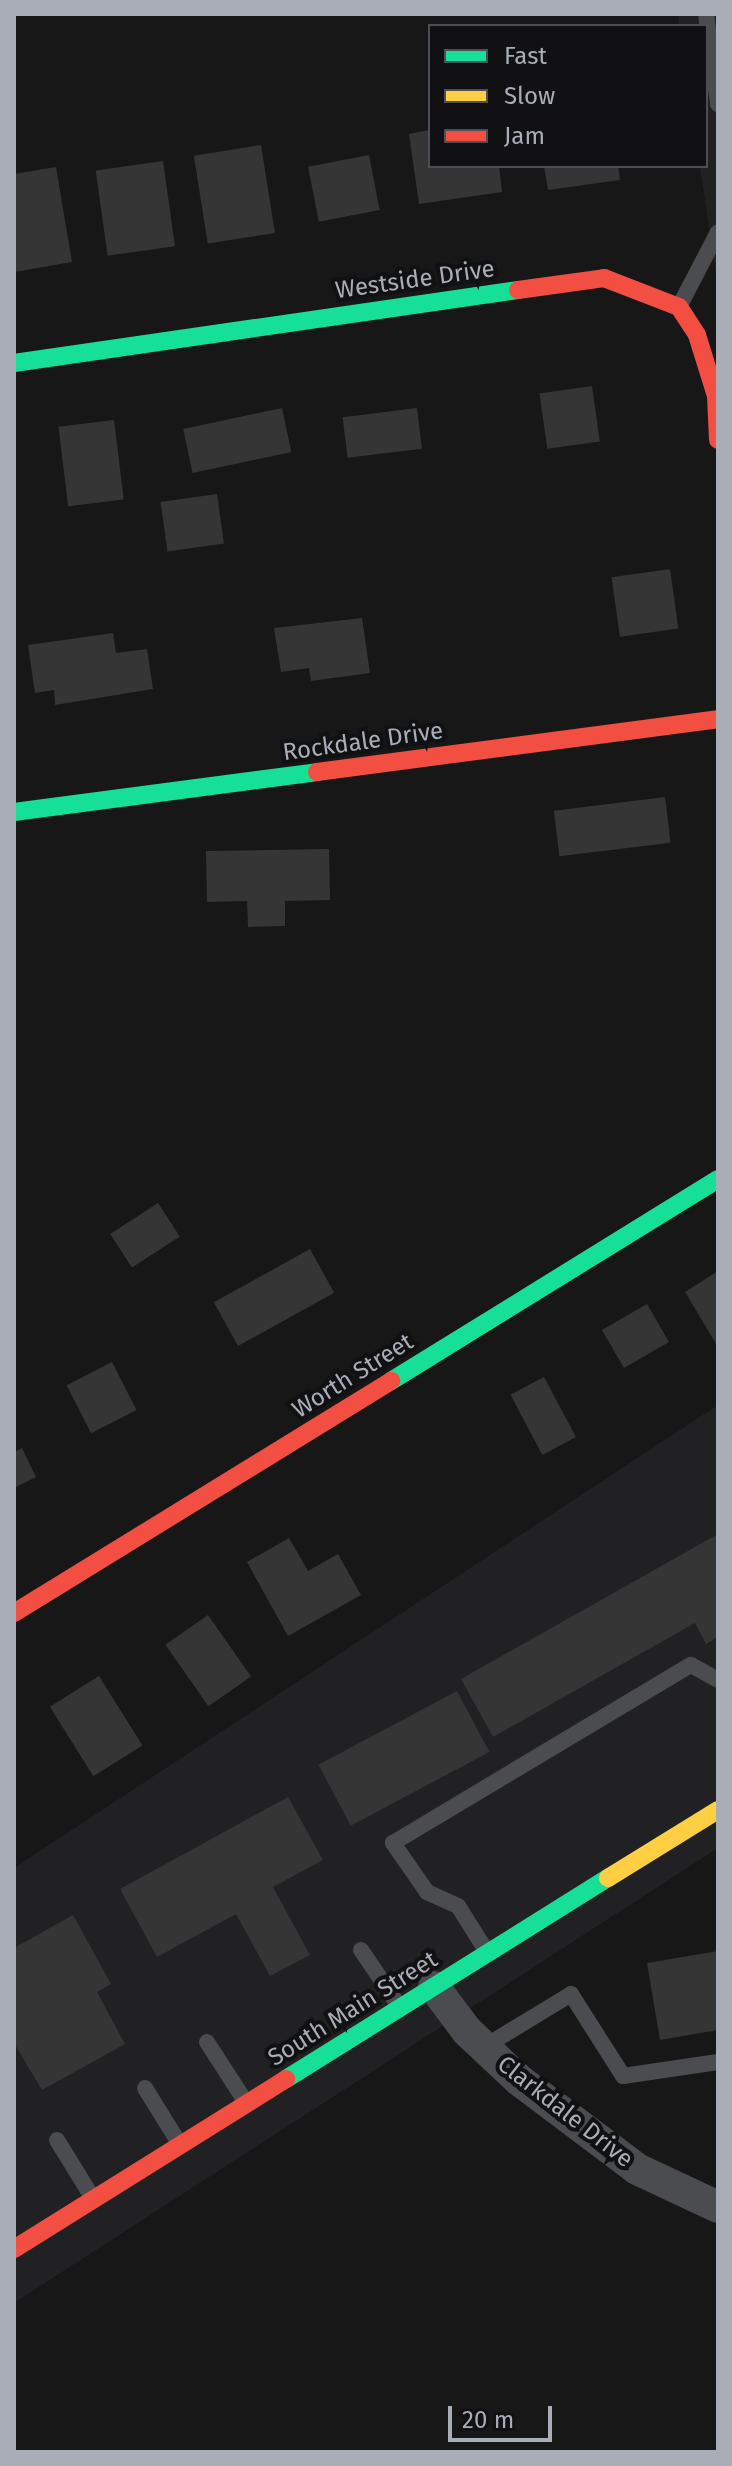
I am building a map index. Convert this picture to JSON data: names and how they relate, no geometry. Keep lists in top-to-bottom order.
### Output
{
  "streets": {
    "street": [
      "Westside Drive",
      "Rockdale Drive",
      "Worth Street",
      "South Main Street",
      "Clarkdale Drive"
    ]
  },
  "crossings": [
    ["South Main Street", "Clarkdale Drive"]
  ],
  "legend": ["Fast", "Slow", "Jam"],
  "scale_bar": "20 m"
}
